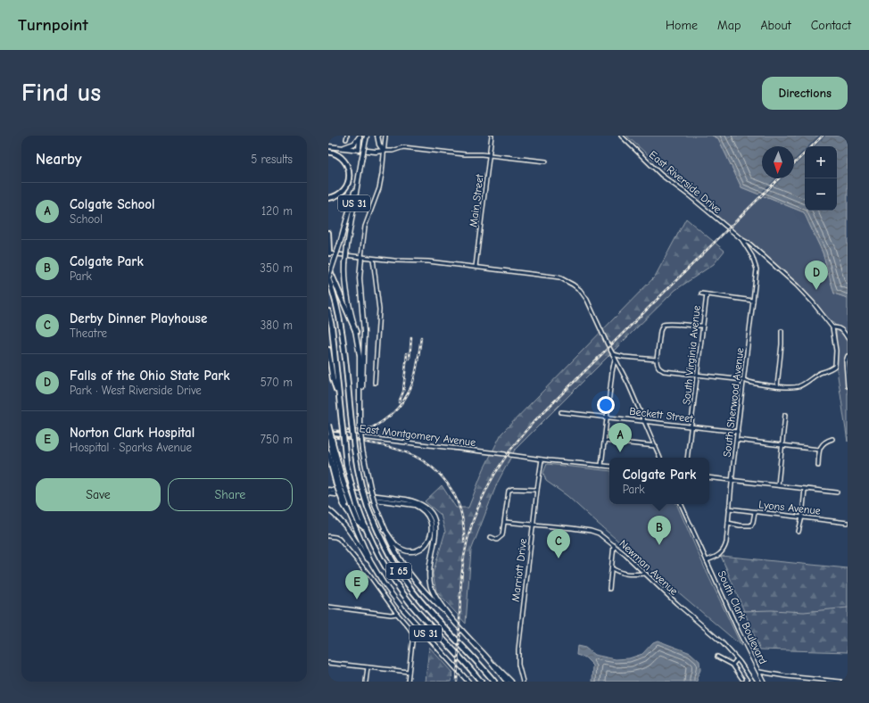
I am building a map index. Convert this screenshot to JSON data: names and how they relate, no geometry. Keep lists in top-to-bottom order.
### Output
{
  "streets": {
    "highway": ["I 65"],
    "main road": ["US 31"],
    "street": [
      "East Riverside Drive",
      "Main Street",
      "South Virginia Avenue",
      "South Sherwood Avenue",
      "Beckett Street",
      "East Montgomery Avenue",
      "Lyons Avenue",
      "Newman Avenue",
      "Marriott Drive",
      "South Clark Boulevard"
    ]
  },
  "crossings": [
    ["East Riverside Drive", "South Sherwood Avenue"],
    ["US 31", "I 65"],
    ["South Virginia Avenue", "Beckett Street"],
    ["South Sherwood Avenue", "Beckett Street"],
    ["South Sherwood Avenue", "Lyons Avenue"],
    ["South Sherwood Avenue", "South Clark Boulevard"],
    ["Newman Avenue", "Marriott Drive"]
  ],
  "north": "bottom",
  "page": {
    "header": "Turnpoint",
    "nav": [
      "Home",
      "Map",
      "About",
      "Contact"
    ],
    "buttons": [
      "Directions",
      ["Save", "Share"]
    ],
    "title": "Find us",
    "heading": ["Nearby", "5 results"],
    "map_buttons": ["+", "−"],
    "list": [
      {
        "mark": "A",
        "name": "Colgate School",
        "note": "School",
        "value": "120 m"
      },
      {
        "mark": "B",
        "name": "Colgate Park",
        "note": "Park",
        "value": "350 m"
      },
      {
        "mark": "C",
        "name": "Derby Dinner Playhouse",
        "note": "Theatre",
        "value": "380 m"
      },
      {
        "mark": "D",
        "name": "Falls of the Ohio State Park",
        "note": "Park · West Riverside Drive",
        "value": "570 m"
      },
      {
        "mark": "E",
        "name": "Norton Clark Hospital",
        "note": "Hospital · Sparks Avenue",
        "value": "750 m"
      }
    ],
    "pins": [
      "D",
      "A",
      "B",
      "C",
      "E"
    ],
    "popup": ["Colgate Park", "Park"]
  }
}
